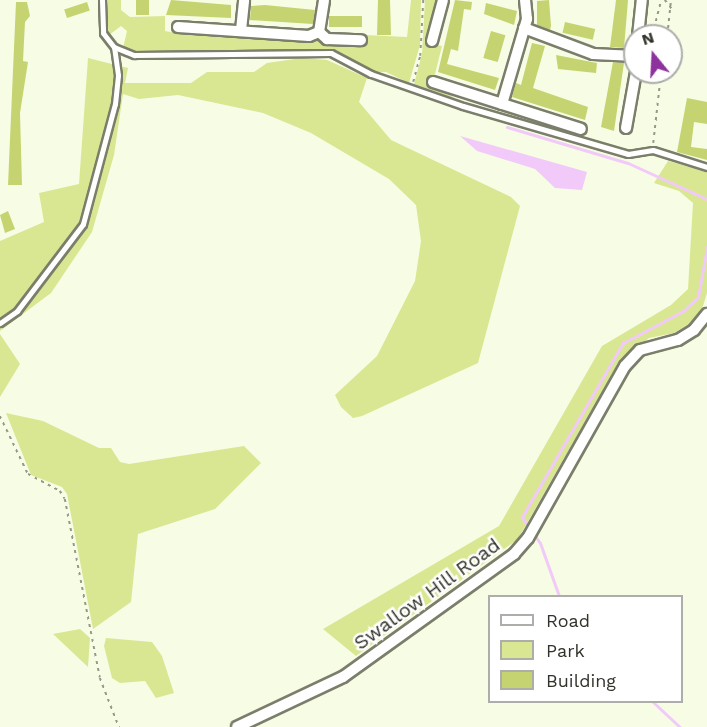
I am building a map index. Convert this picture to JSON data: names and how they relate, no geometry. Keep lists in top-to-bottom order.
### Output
{
  "streets": {
    "street": ["Swallow Hill Road"]
  },
  "legend": ["Road", "Park", "Building"],
  "north": "top"
}
